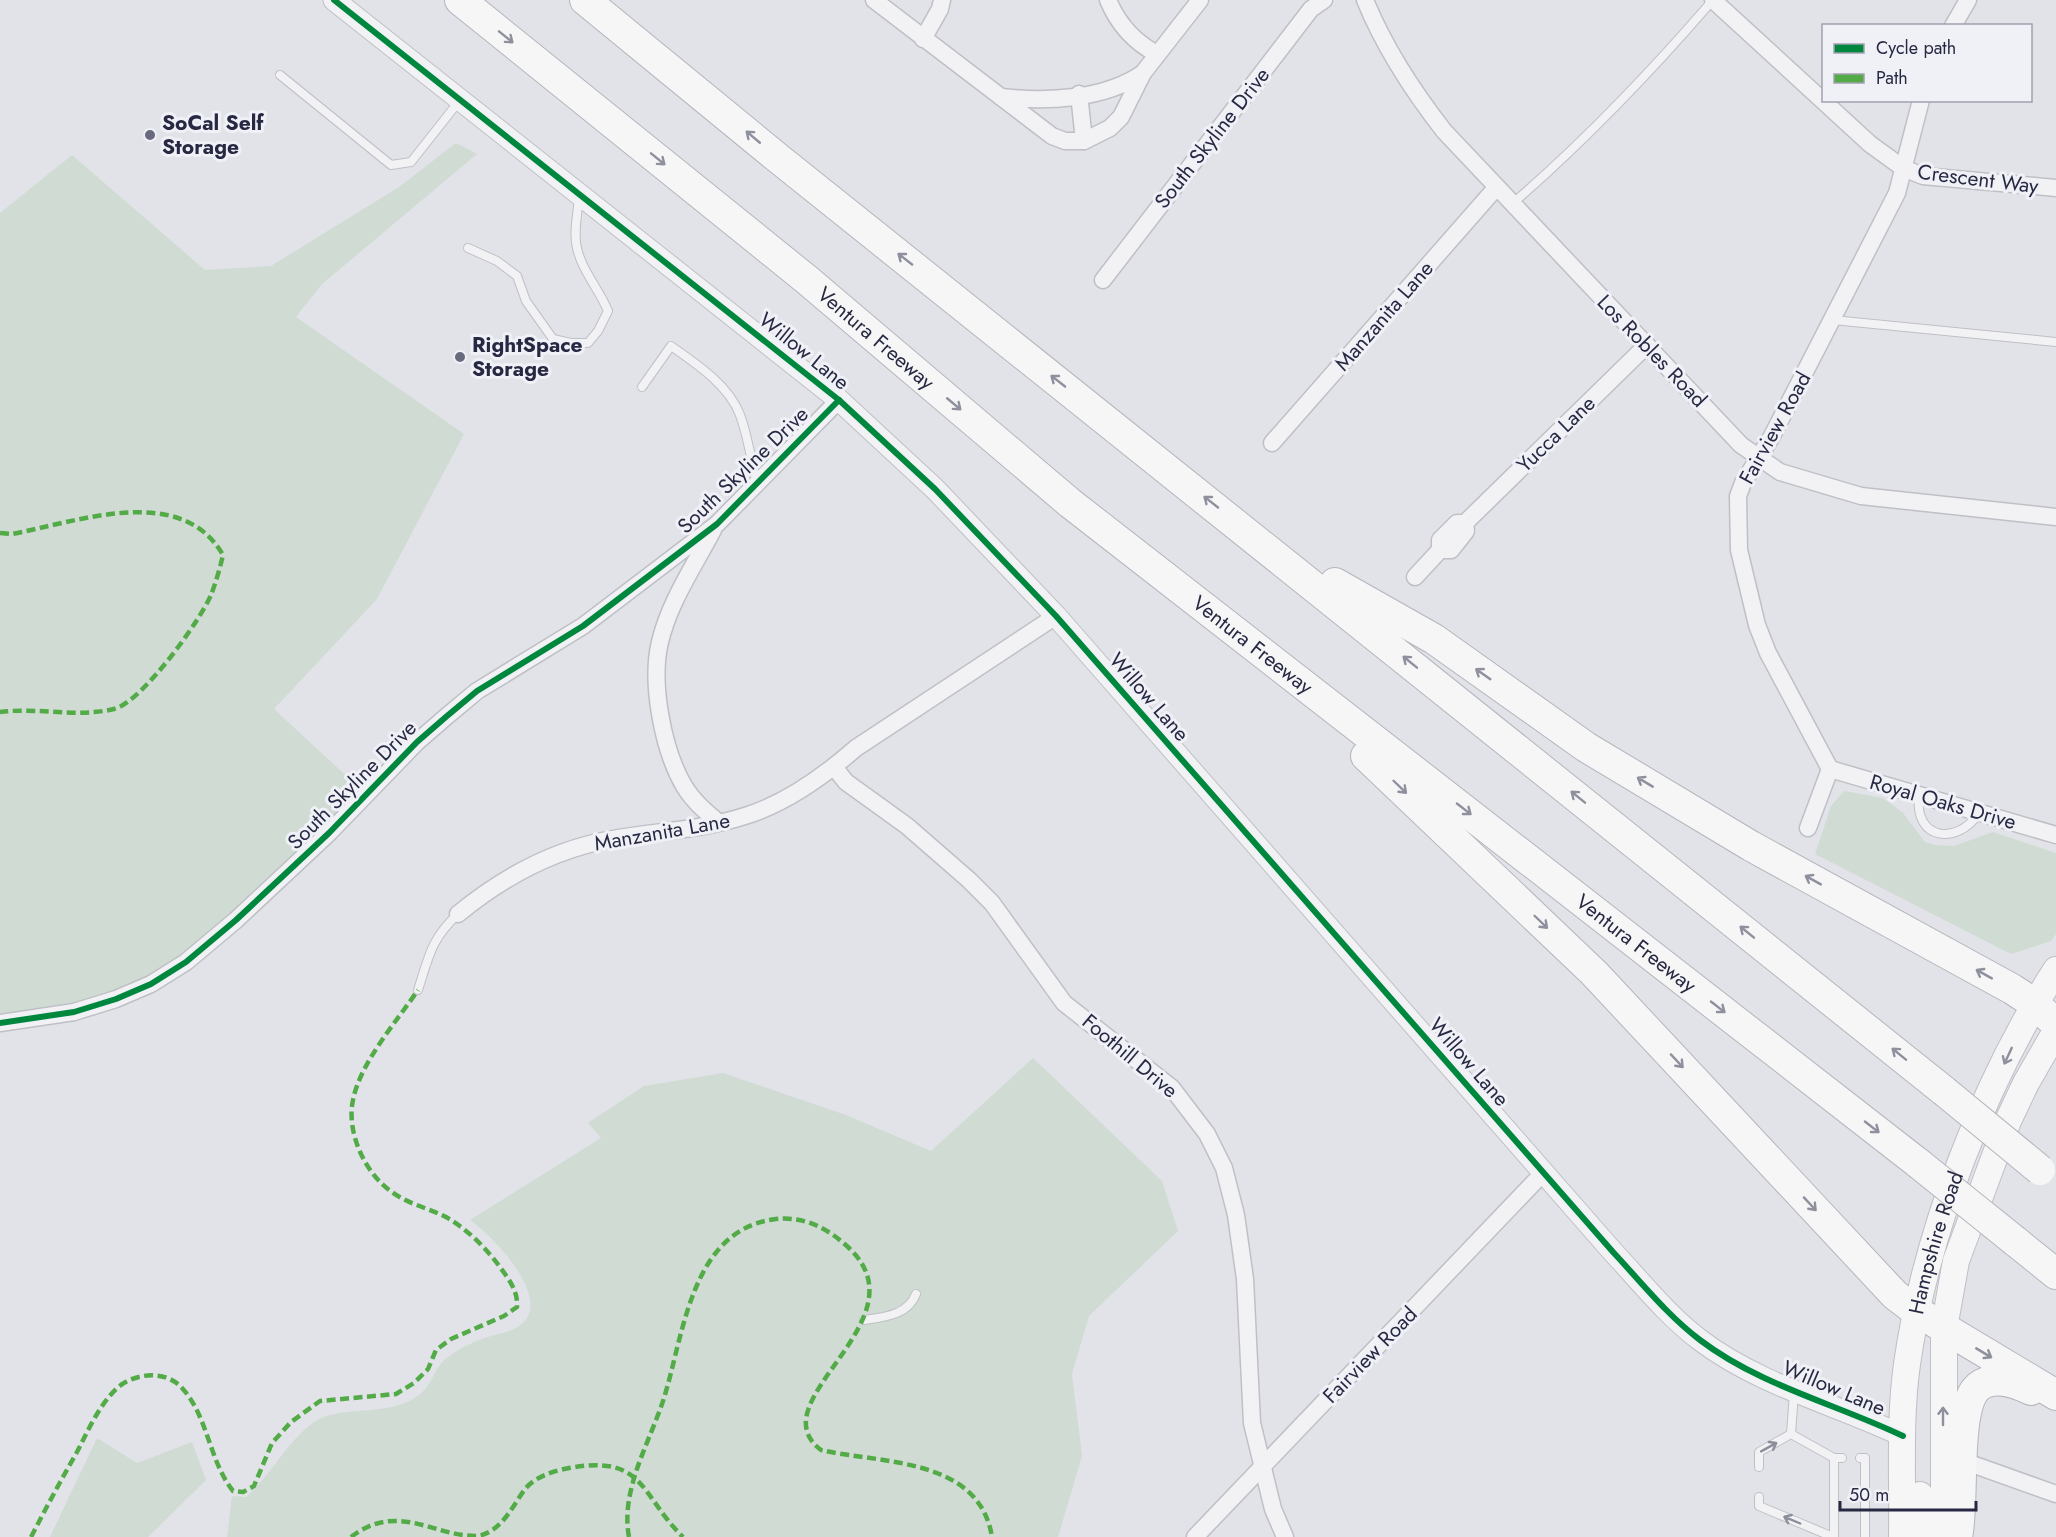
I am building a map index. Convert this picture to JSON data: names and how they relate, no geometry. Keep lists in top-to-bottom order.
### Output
{
  "streets": {
    "highway": ["Ventura Freeway"],
    "main road": ["Hampshire Road"],
    "street": [
      "South Skyline Drive",
      "Crescent Way",
      "Manzanita Lane",
      "Willow Lane",
      "Los Robles Road",
      "Fairview Road",
      "Yucca Lane",
      "Royal Oaks Drive",
      "Foothill Drive"
    ]
  },
  "crossings": [
    ["South Skyline Drive", "Willow Lane"],
    ["Crescent Way", "Fairview Road"],
    ["Manzanita Lane", "Willow Lane"],
    ["Manzanita Lane", "Los Robles Road"],
    ["Manzanita Lane", "Foothill Drive"],
    ["Willow Lane", "Fairview Road"],
    ["Willow Lane", "Hampshire Road"],
    ["Los Robles Road", "Fairview Road"],
    ["Los Robles Road", "Yucca Lane"],
    ["Fairview Road", "Royal Oaks Drive"],
    ["Fairview Road", "Foothill Drive"]
  ],
  "places": ["SoCal Self Storage", "RightSpace Storage"],
  "legend": ["Cycle path", "Path"],
  "scale_bar": "50 m"
}
